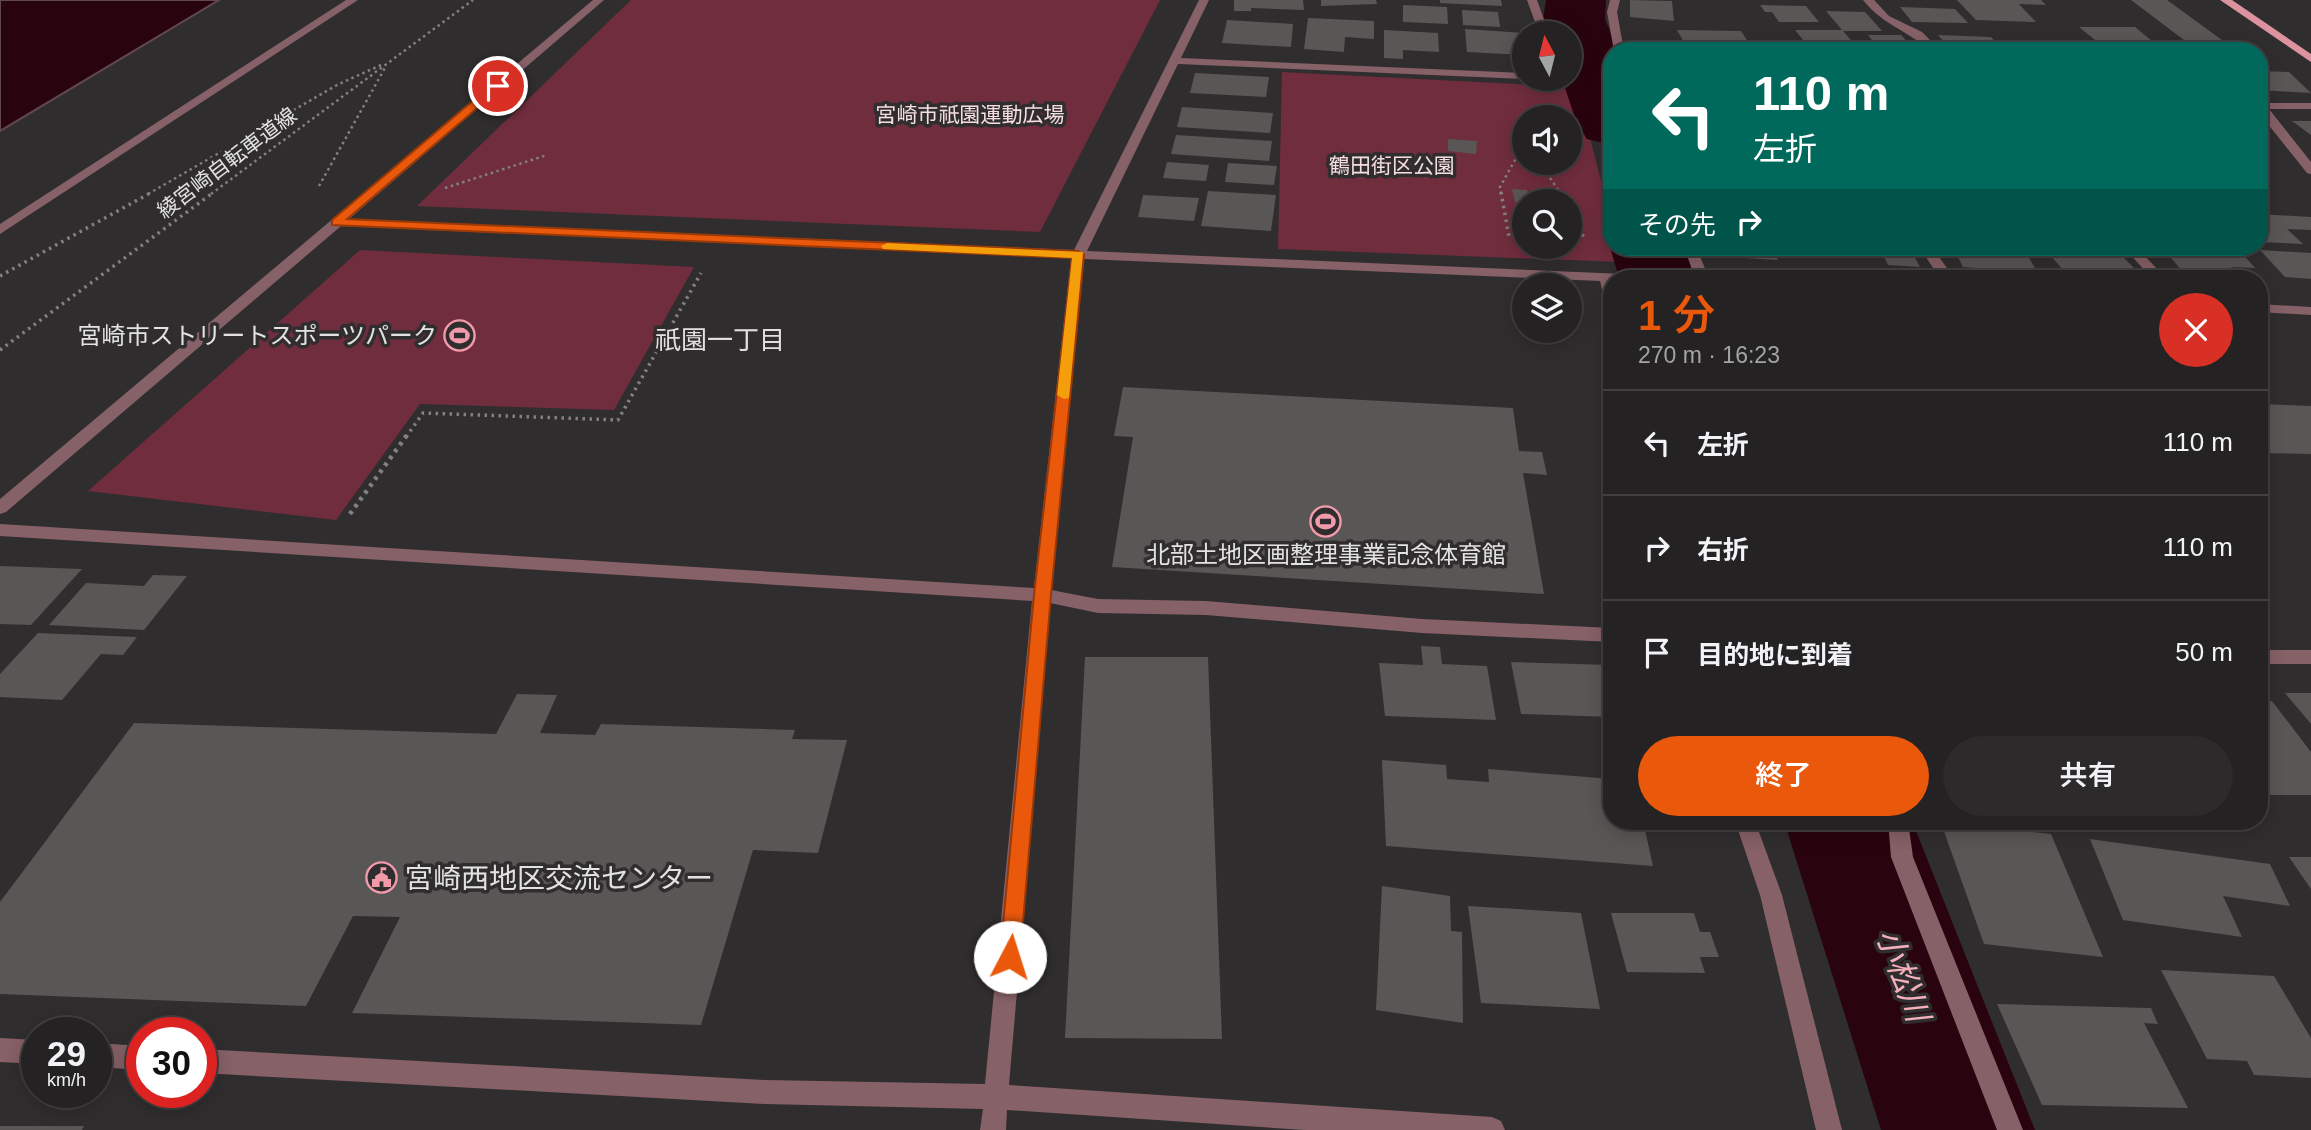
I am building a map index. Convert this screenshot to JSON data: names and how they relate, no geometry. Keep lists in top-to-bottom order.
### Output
{
  "streets": {
    "path": ["綾宮崎自転車道線"]
  },
  "districts": ["祇園一丁目"],
  "water": ["小松川"],
  "parks": ["宮崎市祇園運動広場", "鶴田街区公園"],
  "places": {
    "sports": ["宮崎市ストリートスポーツパーク", "北部土地区画整理事業記念体育館"],
    "public building": ["宮崎西地区交流センター"]
  },
  "north": "top",
  "page": {
    "turn": ["110 m", "左折"],
    "then": "その先",
    "heading": ["1 分", "270 m · 16:23"],
    "list": [
      {
        "name": "左折",
        "value": "110 m"
      },
      {
        "name": "右折",
        "value": "110 m"
      },
      {
        "name": "目的地に到着",
        "value": "50 m"
      }
    ],
    "buttons": ["終了", "共有"],
    "speed": "29 km/h",
    "limit": "30"
  }
}
